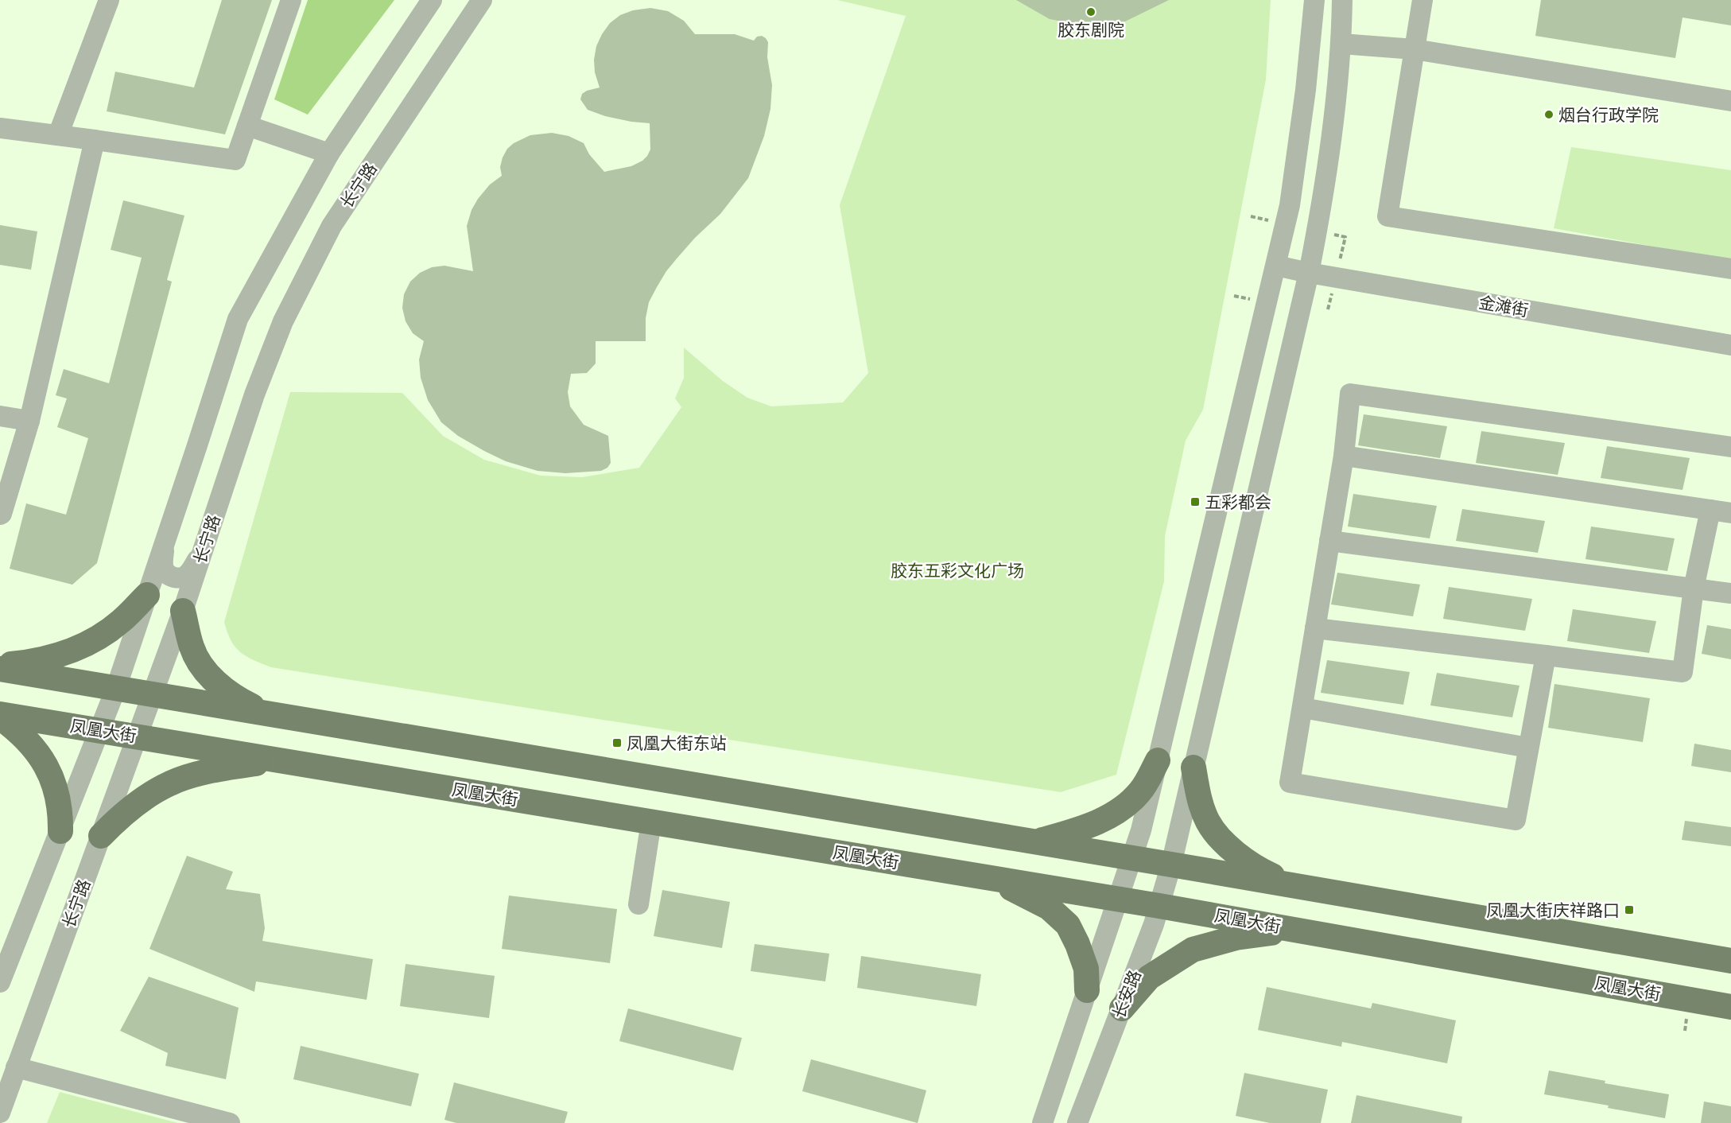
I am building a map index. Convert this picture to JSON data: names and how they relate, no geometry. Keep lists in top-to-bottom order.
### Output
{
  "streets": {
    "main road": ["凤凰大街"],
    "street": ["长宁路", "金滩街", "长安路"]
  },
  "crossings": [
    ["长宁路", "凤凰大街"],
    ["金滩街", "长安路"],
    ["凤凰大街", "长安路"]
  ],
  "parks": ["胶东五彩文化广场"],
  "places": {
    "other": ["胶东剧院", "烟台行政学院"],
    "transit": ["五彩都会", "凤凰大街东站", "凤凰大街庆祥路口"]
  }
}
